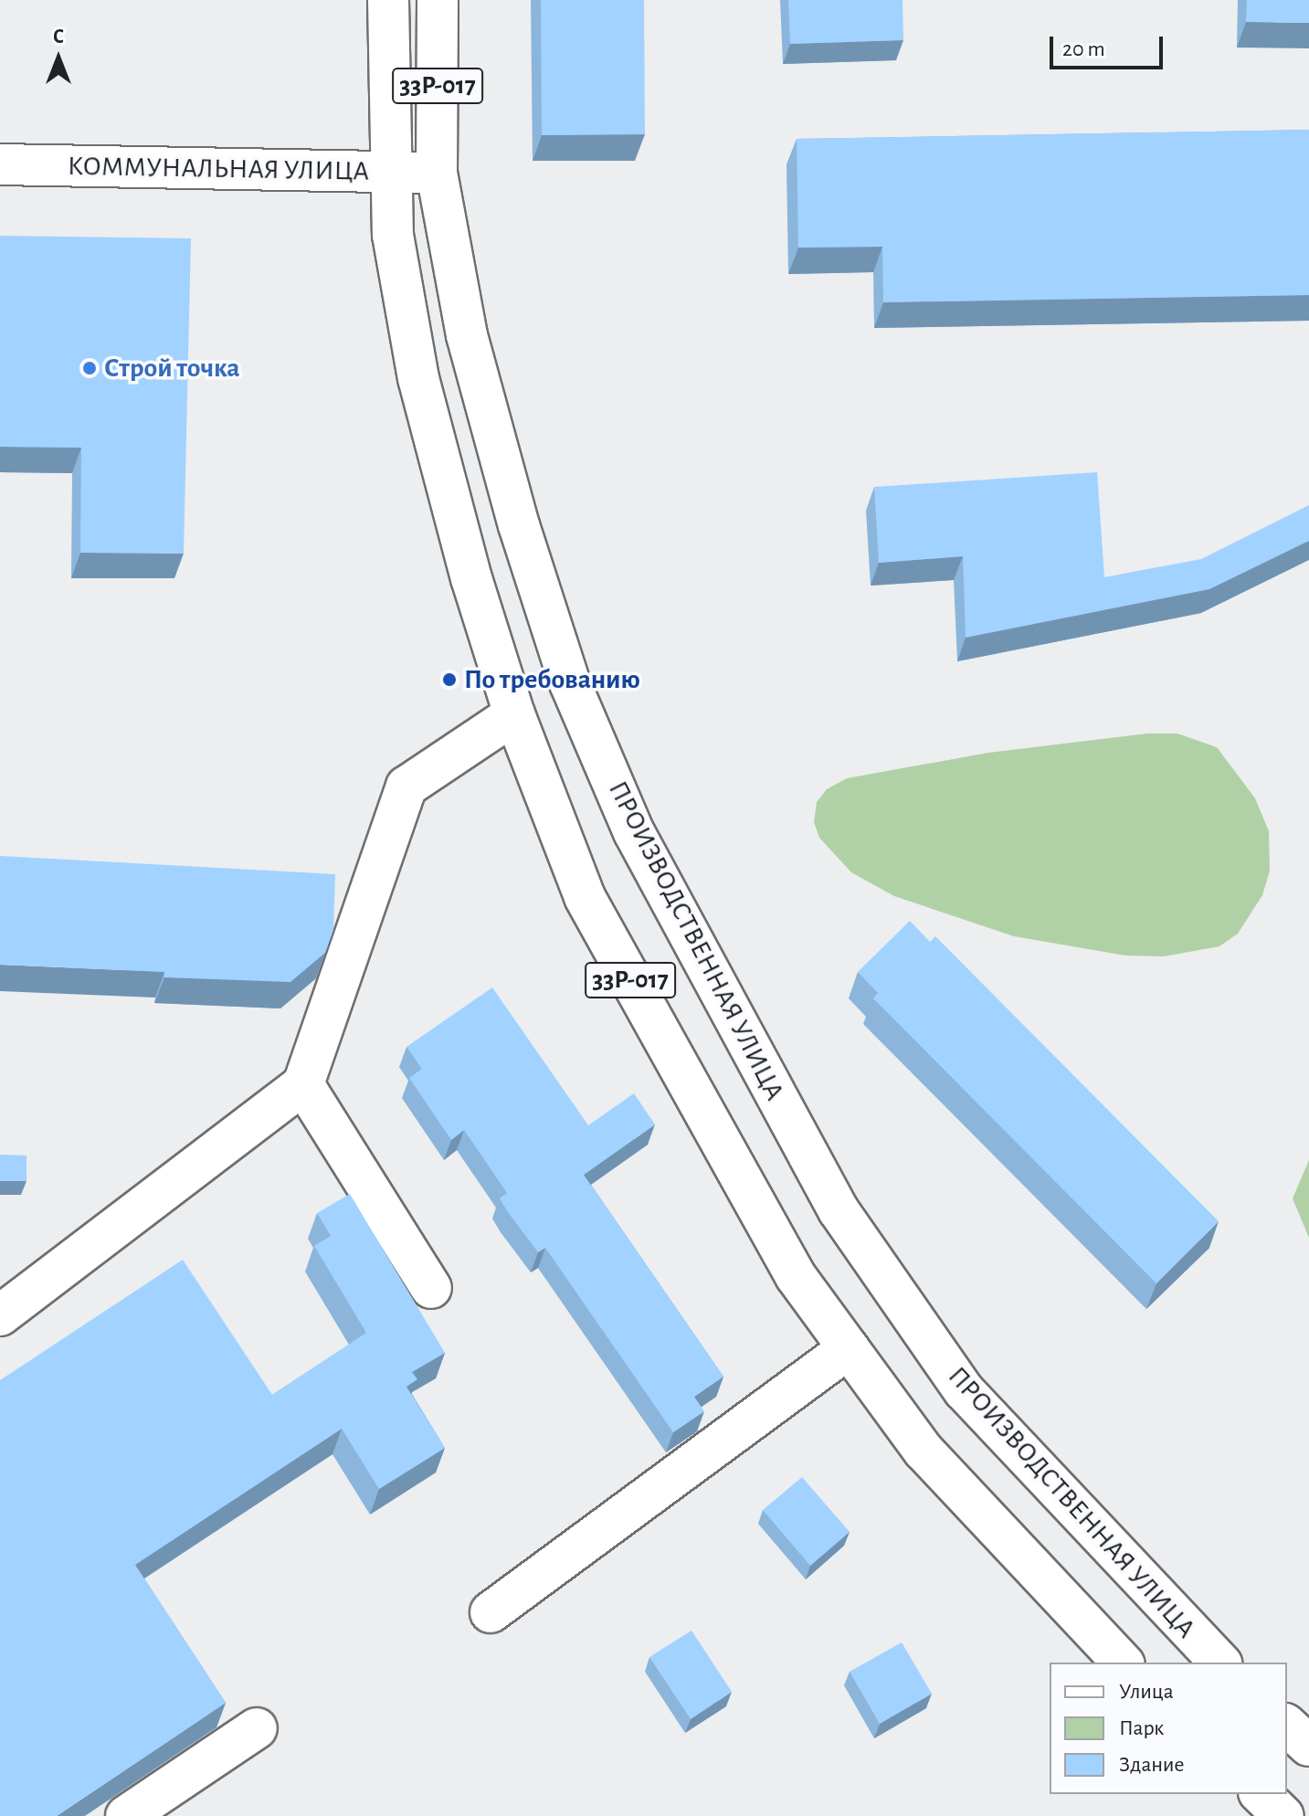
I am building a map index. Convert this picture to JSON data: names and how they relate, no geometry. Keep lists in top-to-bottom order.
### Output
{
  "streets": {
    "main road": ["33Р-017", "КОММУНАЛЬНАЯ УЛИЦА", "ПРОИЗВОДСТВЕННАЯ УЛИЦА"]
  },
  "crossings": [
    ["33Р-017", "КОММУНАЛЬНАЯ УЛИЦА"],
    ["КОММУНАЛЬНАЯ УЛИЦА", "ПРОИЗВОДСТВЕННАЯ УЛИЦА"]
  ],
  "places": ["Строй точка", "По требованию"],
  "legend": ["Улица", "Парк", "Здание"],
  "scale_bar": "20 m",
  "north": "top"
}
